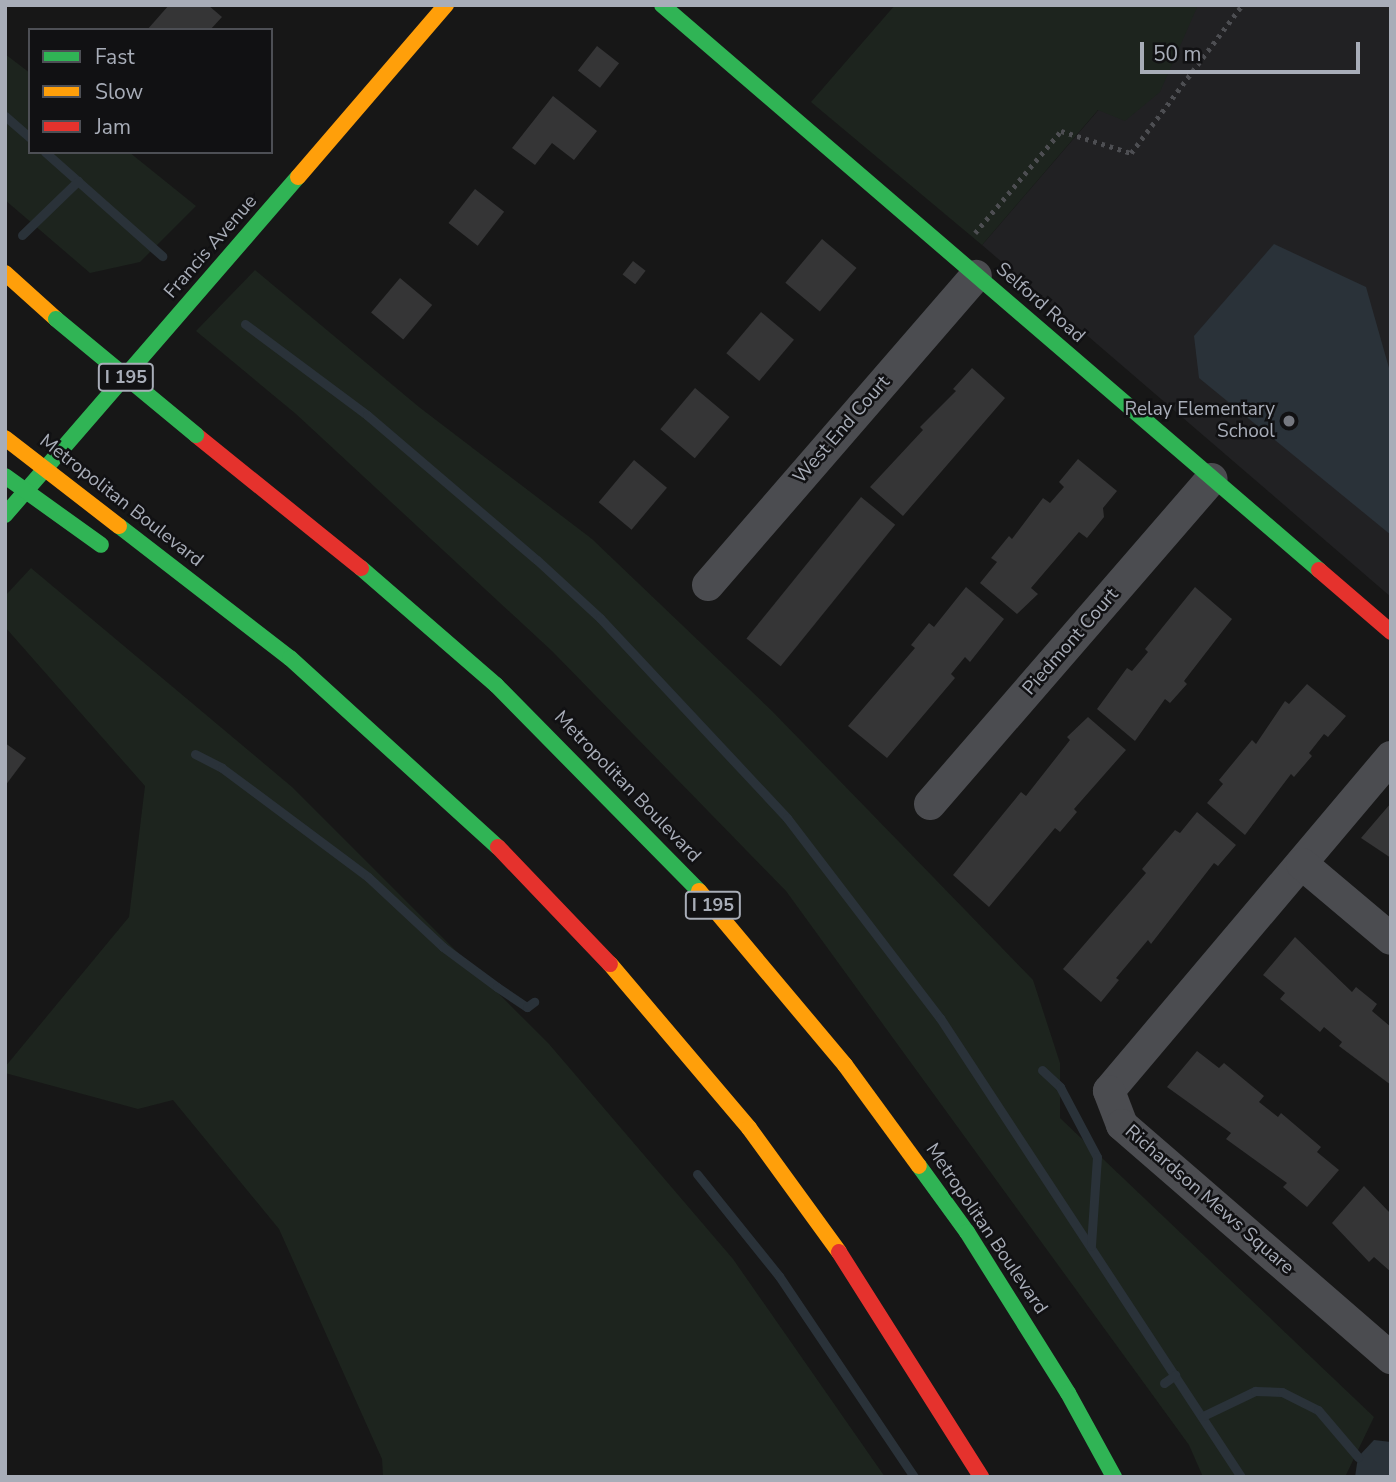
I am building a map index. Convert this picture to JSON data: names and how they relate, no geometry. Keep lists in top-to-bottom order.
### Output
{
  "streets": {
    "main road": [
      "Francis Avenue",
      "Selford Road",
      "I 195",
      "Metropolitan Boulevard"
    ],
    "street": ["West End Court", "Piedmont Court", "Richardson Mews Square"]
  },
  "crossings": [
    ["Selford Road", "West End Court"],
    ["Selford Road", "Piedmont Court"]
  ],
  "places": ["Relay Elementary School"],
  "legend": ["Fast", "Slow", "Jam"],
  "scale_bar": "50 m"
}
